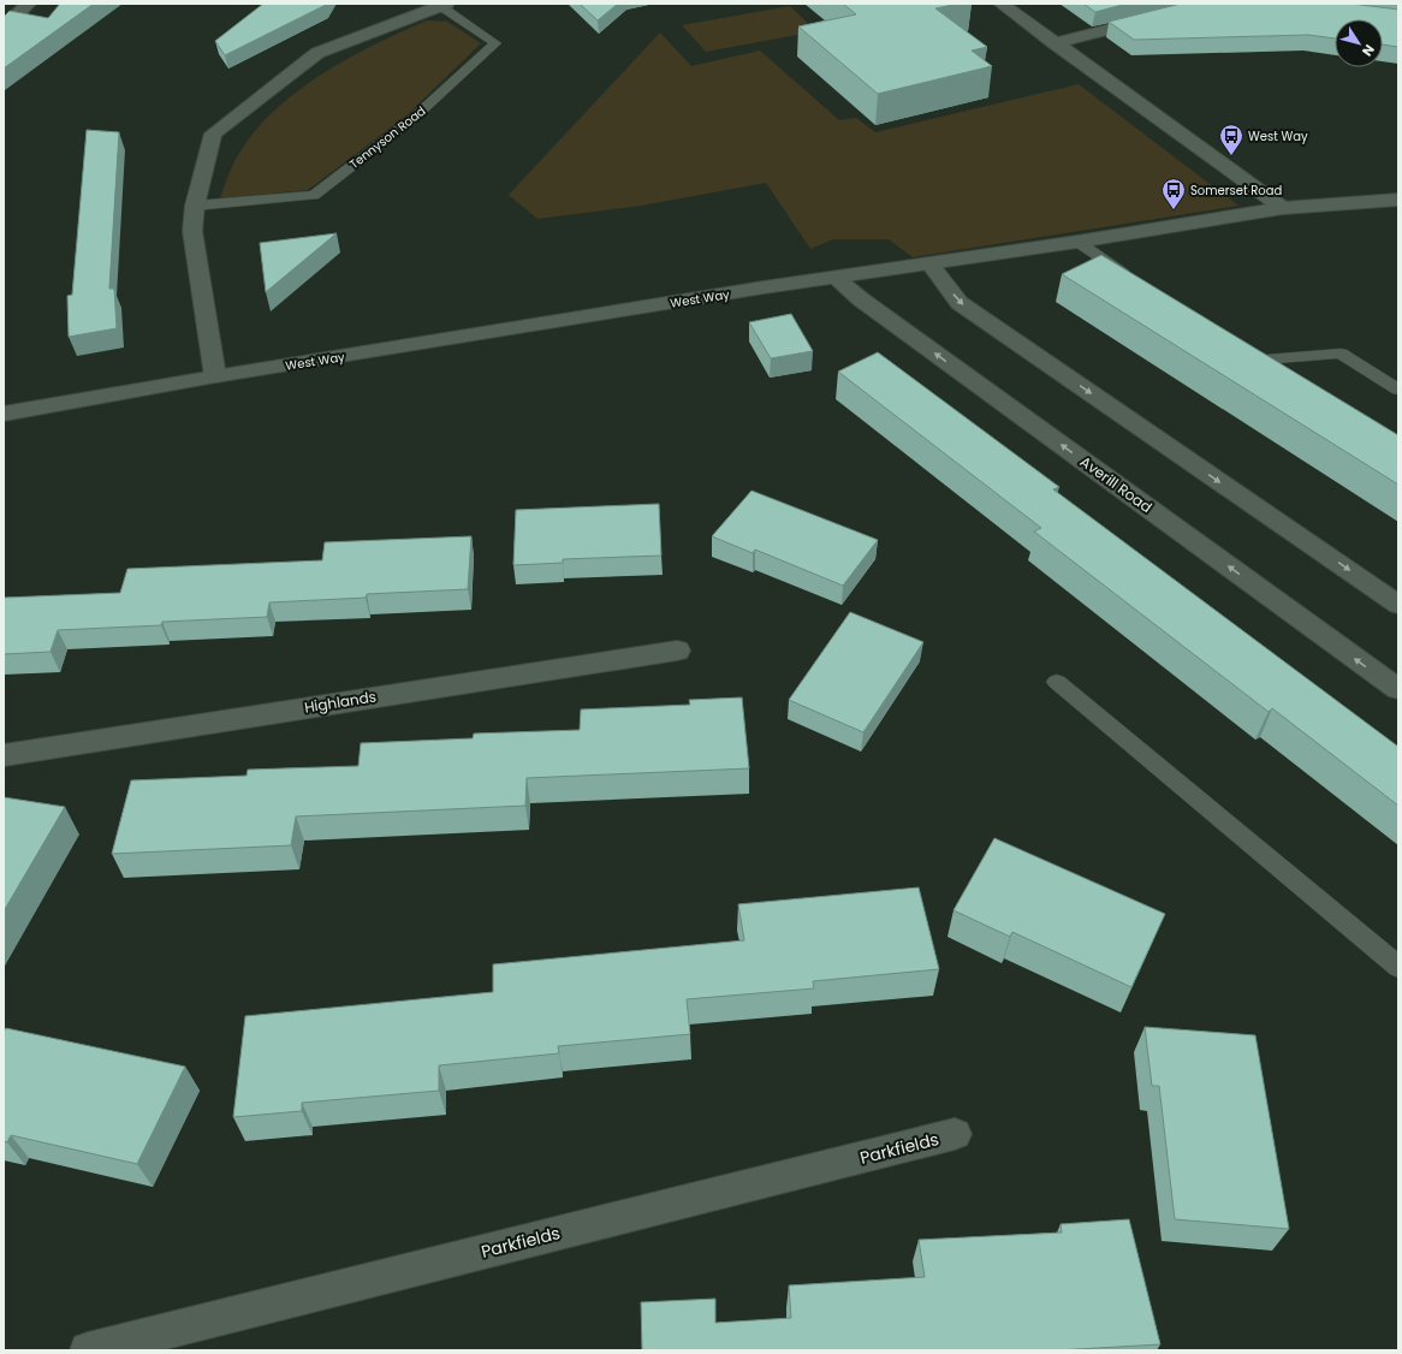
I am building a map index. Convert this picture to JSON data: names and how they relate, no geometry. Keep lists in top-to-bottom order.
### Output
{
  "streets": {
    "street": [
      "Tennyson Road",
      "West Way",
      "Averill Road",
      "Highlands",
      "Parkfields"
    ]
  },
  "crossings": [
    ["Tennyson Road", "West Way"],
    ["West Way", "Averill Road"]
  ],
  "places": {
    "bus stop": ["West Way", "Somerset Road"]
  },
  "north": "bottom right"
}
